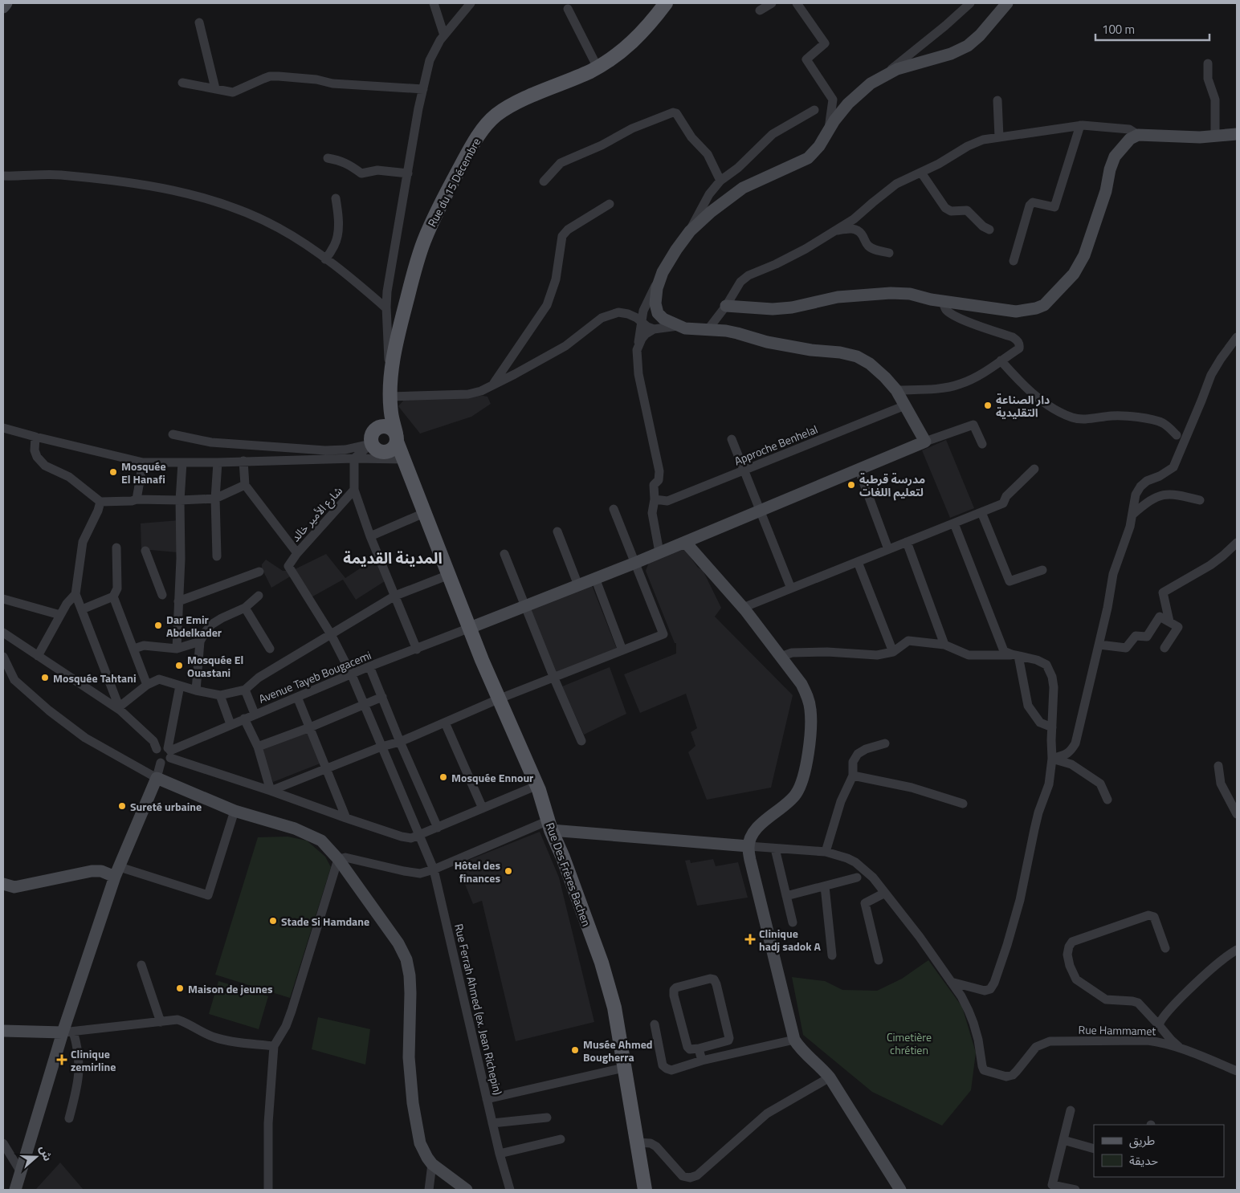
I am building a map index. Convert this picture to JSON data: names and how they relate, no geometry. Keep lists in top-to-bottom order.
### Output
{
  "streets": {
    "main road": ["Rue du 15 Décembre", "Rue Des Frères Bachen"],
    "street": [
      "Approche Benhelal",
      "شارع الأمير خالد",
      "Avenue Tayeb Bougacemi",
      "Rue Ferrah Ahmed (ex. Jean Richepin)",
      "Rue Hammamet"
    ]
  },
  "crossings": [
    ["Rue du 15 Décembre", "Rue Des Frères Bachen"],
    ["شارع الأمير خالد", "Rue Ferrah Ahmed (ex. Jean Richepin)"],
    ["Avenue Tayeb Bougacemi", "Rue Des Frères Bachen"],
    ["Avenue Tayeb Bougacemi", "Rue Ferrah Ahmed (ex. Jean Richepin)"]
  ],
  "districts": ["المدينة القديمة"],
  "parks": ["Cimetière chrétien"],
  "places": {
    "other": [
      "دار الصناعة التقليدية",
      "Mosquée El Hanafi",
      "مدرسة قرطبة لتعليم اللغات",
      "Dar Emir Abdelkader",
      "Mosquée El Ouastani",
      "Mosquée Tahtani",
      "Mosquée Ennour",
      "Sureté urbaine",
      "Hôtel des finances",
      "Stade Si Hamdane",
      "Maison de jeunes",
      "Musée Ahmed Bougherra"
    ],
    "health": ["Clinique hadj sadok A", "Clinique zemirline"]
  },
  "legend": ["طريق", "حديقة"],
  "scale_bar": "100 m",
  "north": "right"
}
